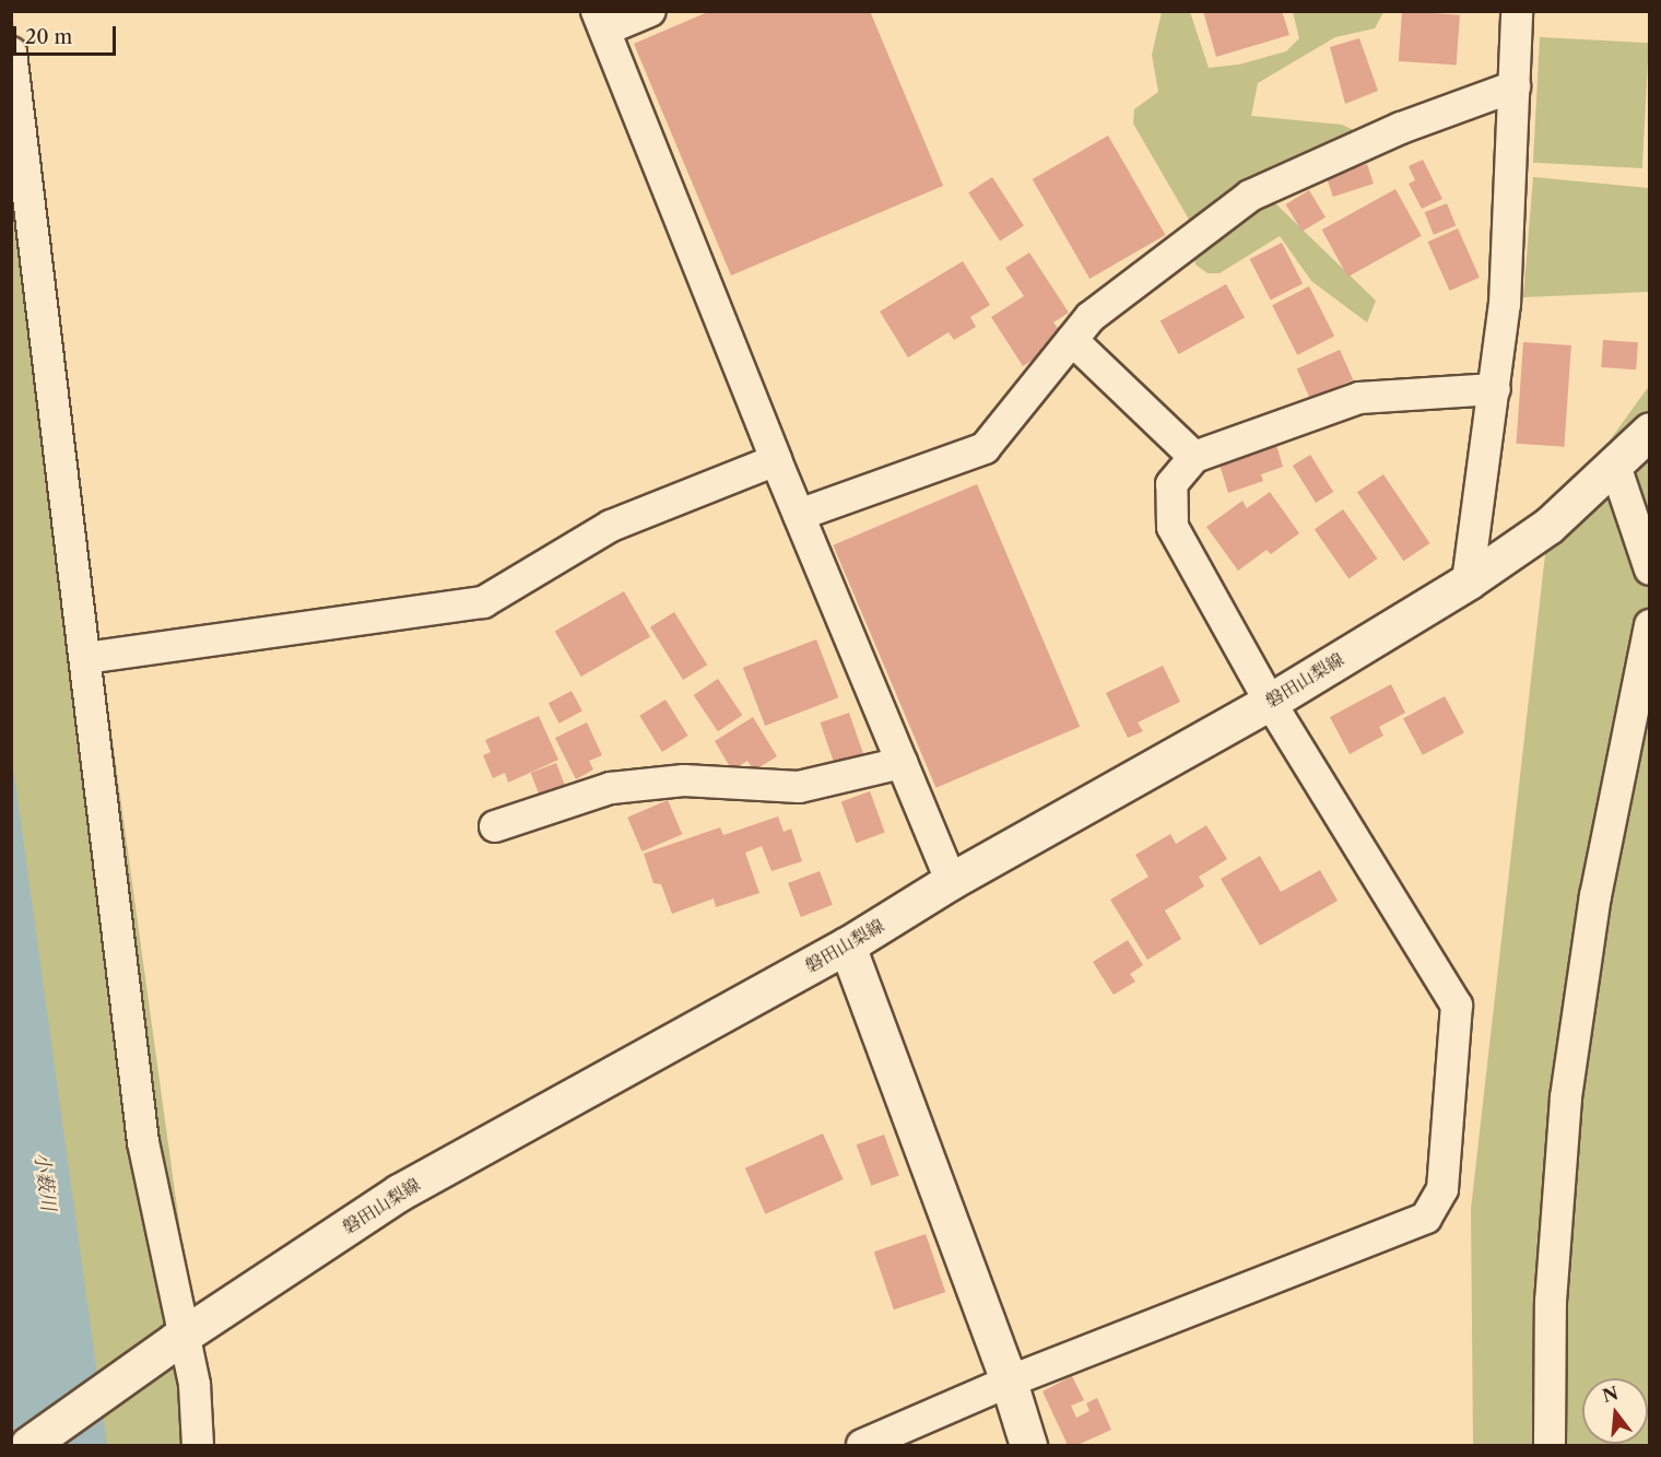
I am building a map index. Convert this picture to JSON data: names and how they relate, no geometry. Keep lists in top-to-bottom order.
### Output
{
  "streets": {
    "main road": ["磐田山梨線"]
  },
  "water": ["小薮川"],
  "scale_bar": "20 m",
  "north": "top"
}
